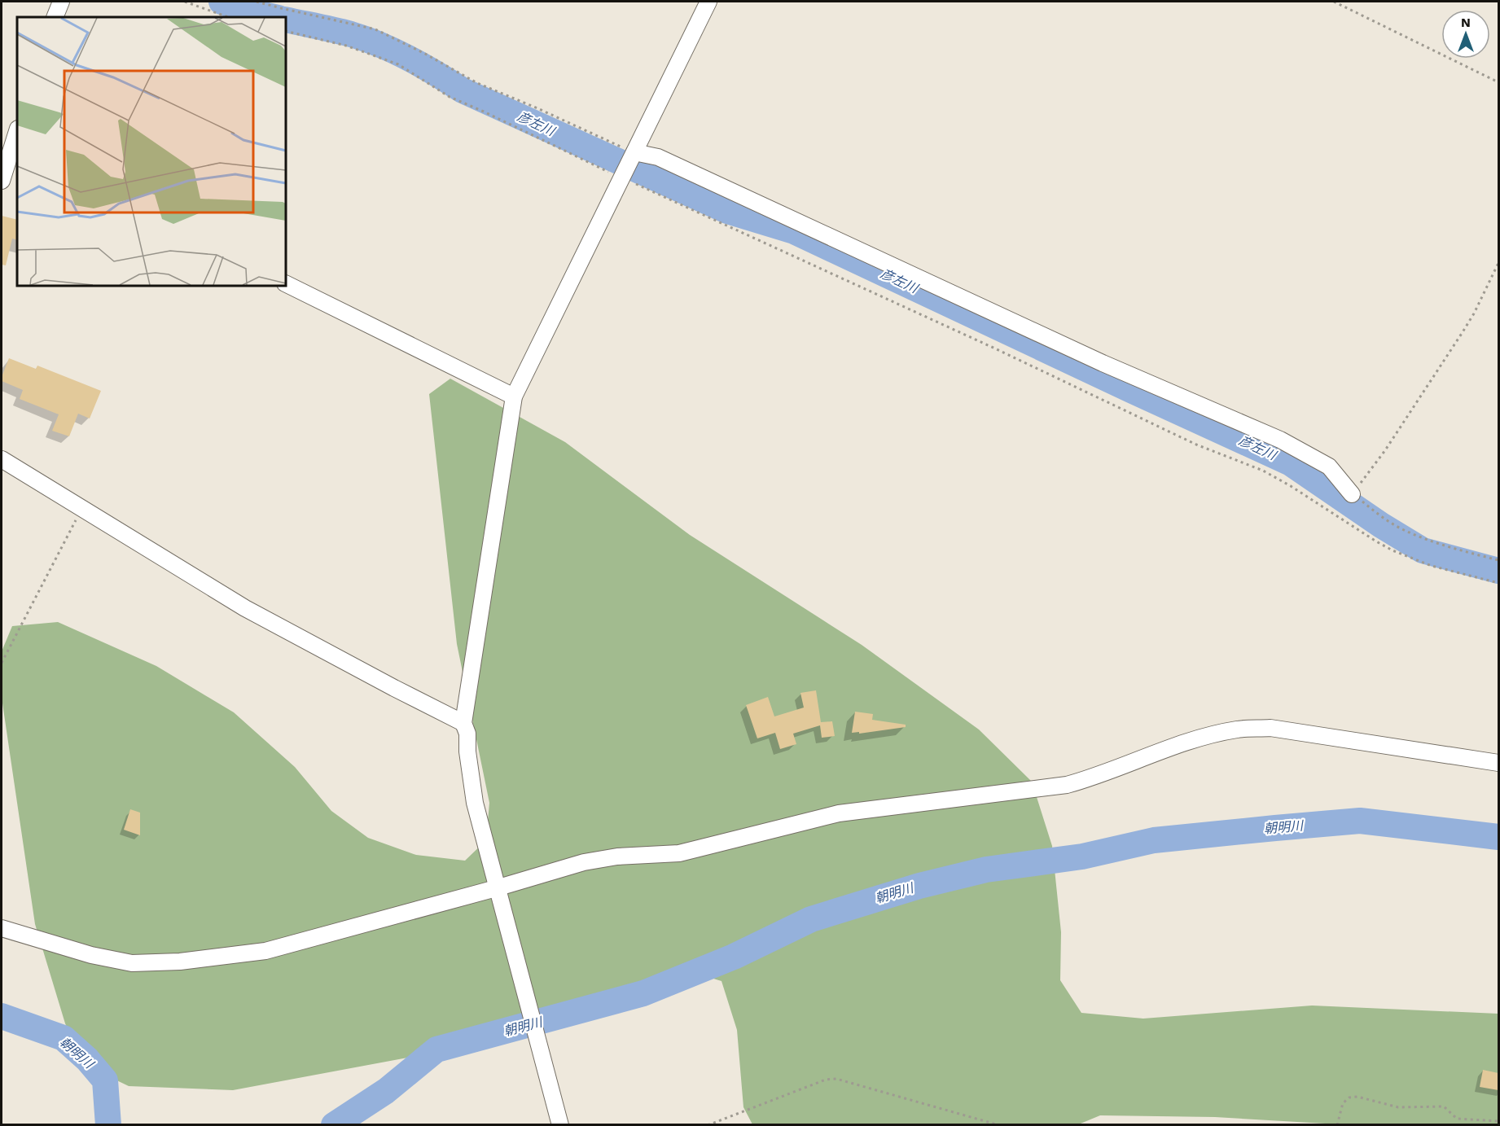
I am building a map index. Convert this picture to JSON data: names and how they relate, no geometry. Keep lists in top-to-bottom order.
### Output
{
  "water": ["彦左川", "朝明川"],
  "north": "top"
}
